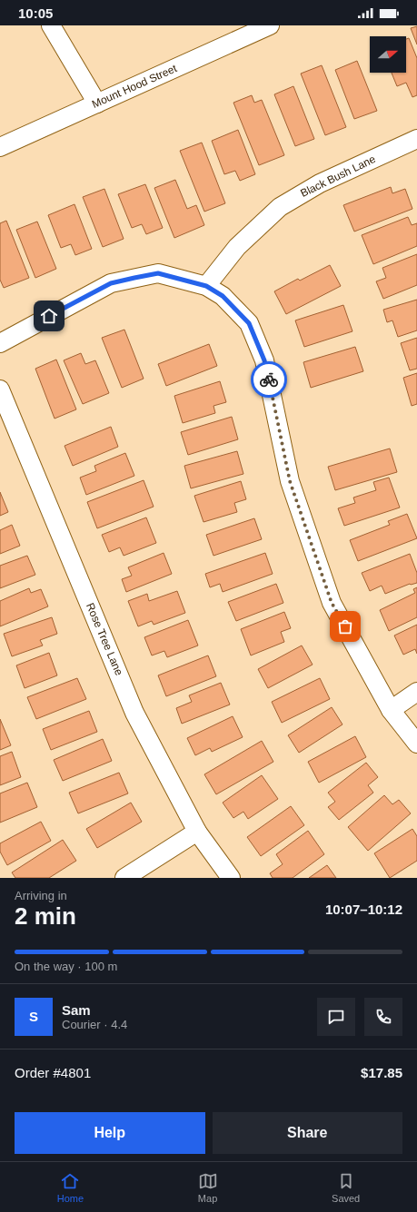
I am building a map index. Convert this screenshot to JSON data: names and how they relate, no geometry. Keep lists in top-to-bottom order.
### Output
{
  "streets": {
    "street": ["Mount Hood Street", "Black Bush Lane", "Rose Tree Lane"]
  },
  "north": "right",
  "page": {
    "status": "10:05",
    "heading": ["2 min", "Arriving in", "10:07–10:12"],
    "panel": [
      "Sam",
      "Courier · 4.4",
      "Order #4801",
      "$17.85"
    ],
    "bar": "On the way · 100 m",
    "round": "S",
    "buttons": ["Help", "Share"],
    "tabs": ["Home", "Map", "Saved"]
  }
}
